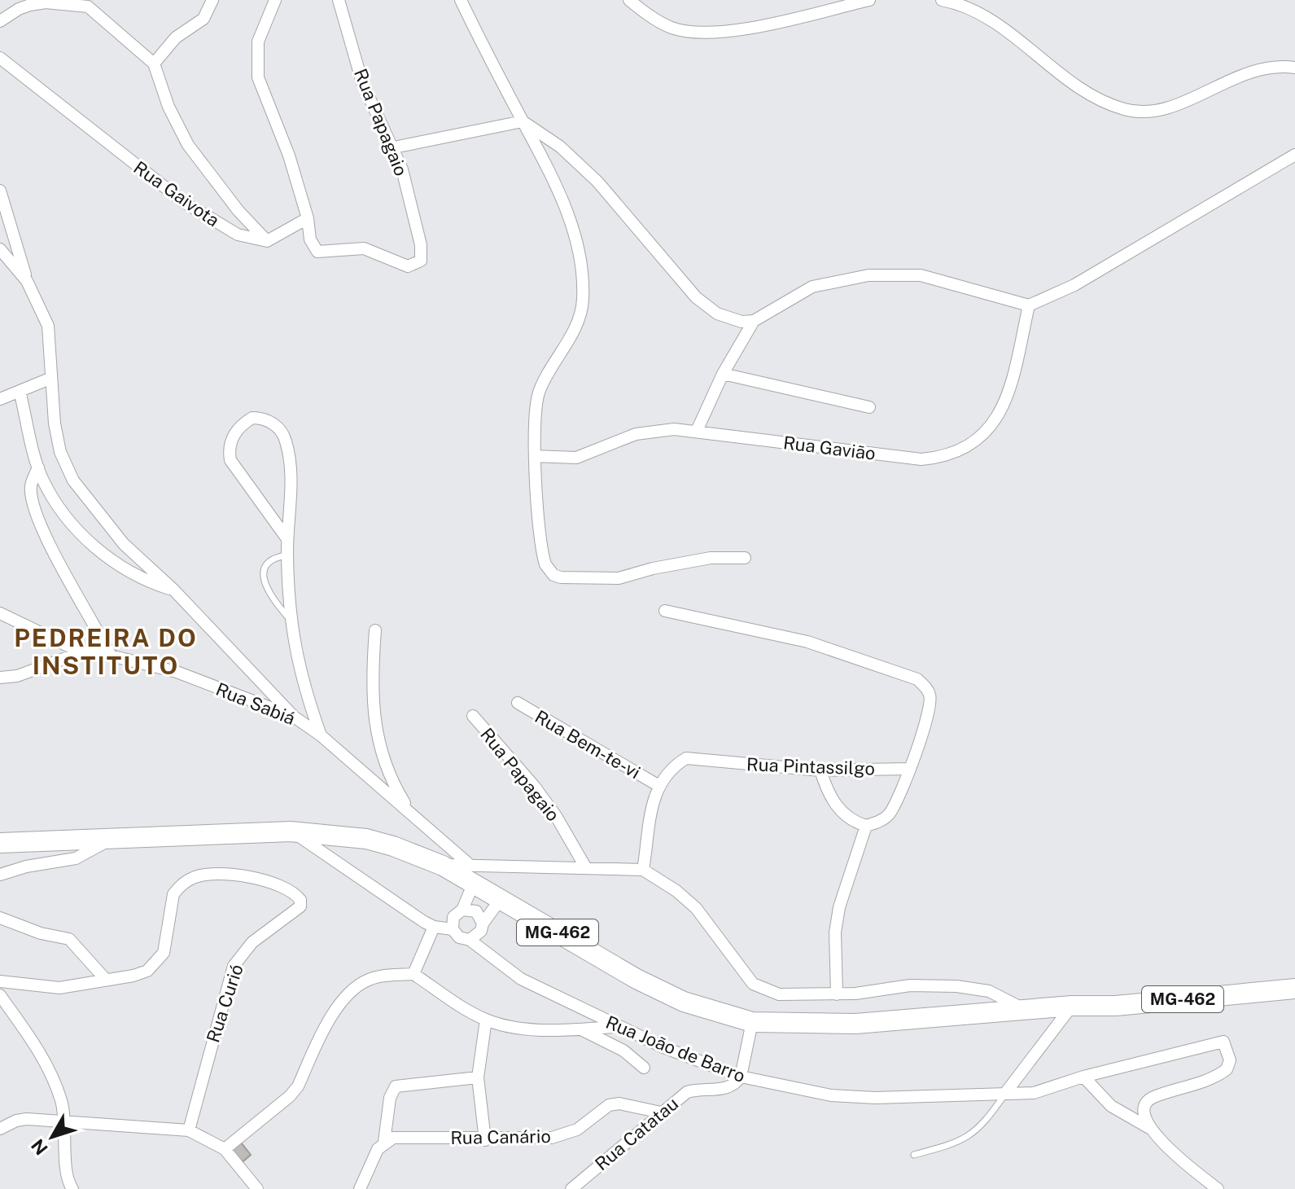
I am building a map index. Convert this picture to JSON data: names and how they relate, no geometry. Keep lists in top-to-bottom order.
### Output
{
  "streets": {
    "main road": ["MG-462"],
    "street": [
      "Rua Papagaio",
      "Rua Gaivota",
      "Rua Gavião",
      "Rua Sabiá",
      "Rua Bem-te-vi",
      "Rua Pintassilgo",
      "Rua Curió",
      "Rua João de Barro",
      "Rua Catatau",
      "Rua Canário"
    ]
  },
  "crossings": [
    ["Rua Sabiá", "MG-462"],
    ["Rua Bem-te-vi", "Rua Pintassilgo"],
    ["MG-462", "Rua João de Barro"],
    ["Rua João de Barro", "Rua Catatau"],
    ["Rua Catatau", "Rua Canário"]
  ],
  "districts": ["PEDREIRA DO INSTITUTO"],
  "north": "bottom left"
}
